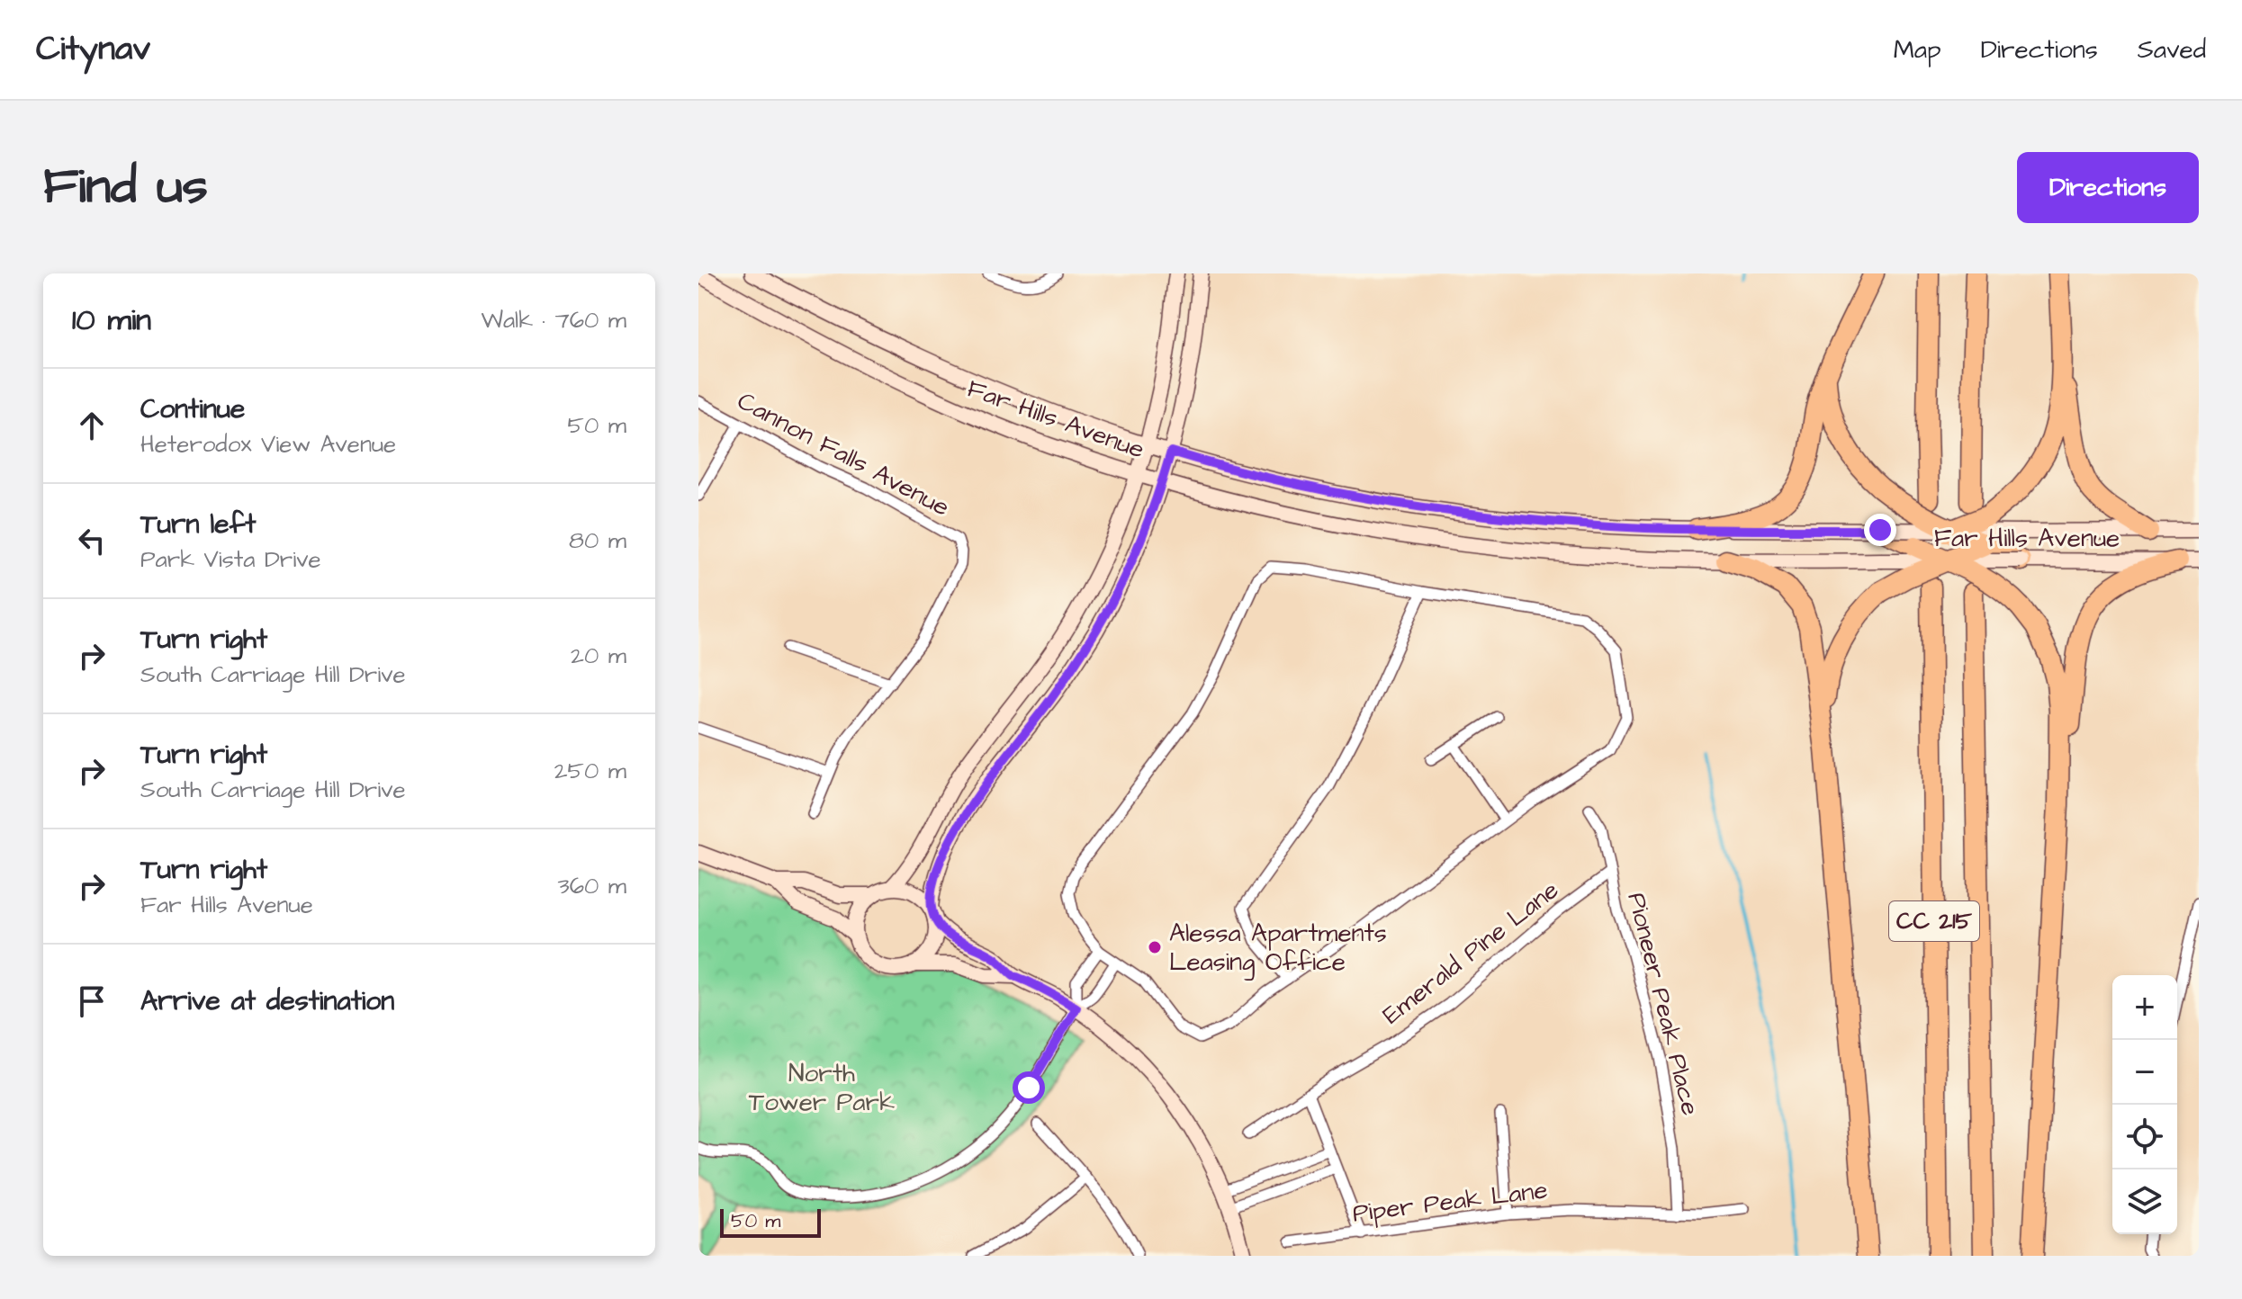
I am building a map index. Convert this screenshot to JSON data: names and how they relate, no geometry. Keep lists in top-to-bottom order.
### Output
{
  "streets": {
    "highway": ["CC 215"],
    "main road": ["Far Hills Avenue"],
    "street": [
      "Cannon Falls Avenue",
      "Emerald Pine Lane",
      "Pioneer Peak Place",
      "Piper Peak Lane"
    ]
  },
  "crossings": [
    ["Emerald Pine Lane", "Pioneer Peak Place"],
    ["Pioneer Peak Place", "Piper Peak Lane"]
  ],
  "parks": ["North Tower Park"],
  "places": ["Alessa Apartments Leasing Office"],
  "scale_bar": "50 m",
  "page": {
    "header": "Citynav",
    "nav": ["Map", "Directions", "Saved"],
    "title": "Find us",
    "buttons": "Directions",
    "heading": ["10 min", "Walk · 760 m"],
    "list": [
      ["Continue", "Heterodox View Avenue", "50 m"],
      ["Turn left", "Park Vista Drive", "80 m"],
      ["Turn right", "South Carriage Hill Drive", "20 m"],
      ["Turn right", "South Carriage Hill Drive", "250 m"],
      ["Turn right", "Far Hills Avenue", "360 m"],
      "Arrive at destination"
    ],
    "map_buttons": ["+", "−"],
    "scale": "50 m"
  }
}
